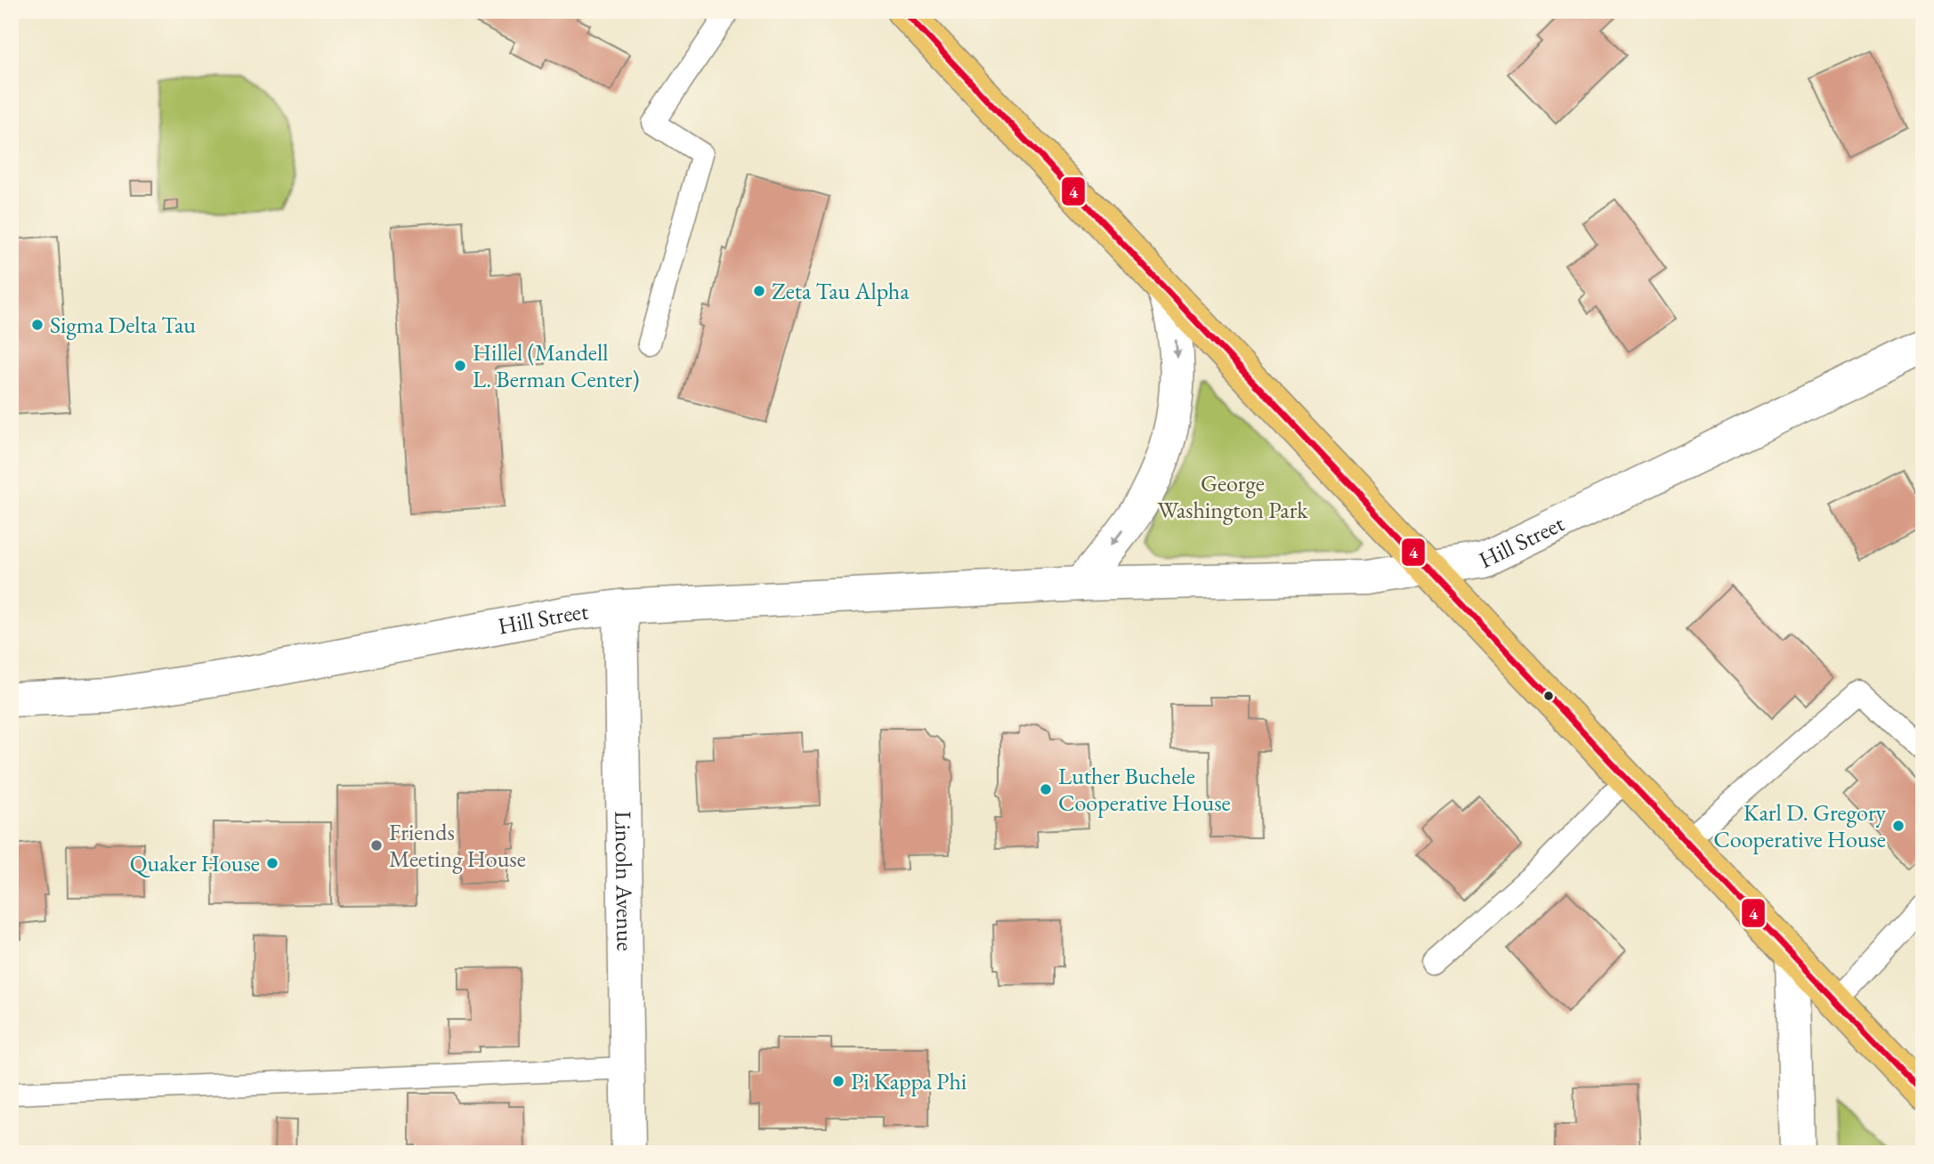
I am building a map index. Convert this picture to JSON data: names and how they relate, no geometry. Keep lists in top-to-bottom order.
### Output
{
  "streets": {
    "street": ["Hill Street", "Lincoln Avenue"]
  },
  "crossings": [
    ["Hill Street", "Lincoln Avenue"]
  ],
  "parks": ["George Washington Park"],
  "places": [
    "Zeta Tau Alpha",
    "Sigma Delta Tau",
    "Hillel (Mandell L. Berman Center)",
    "Luther Buchele Cooperative House",
    "Karl D. Gregory Cooperative House",
    "Friends Meeting House",
    "Quaker House",
    "Pi Kappa Phi"
  ],
  "lines": ["transit line 4"]
}
